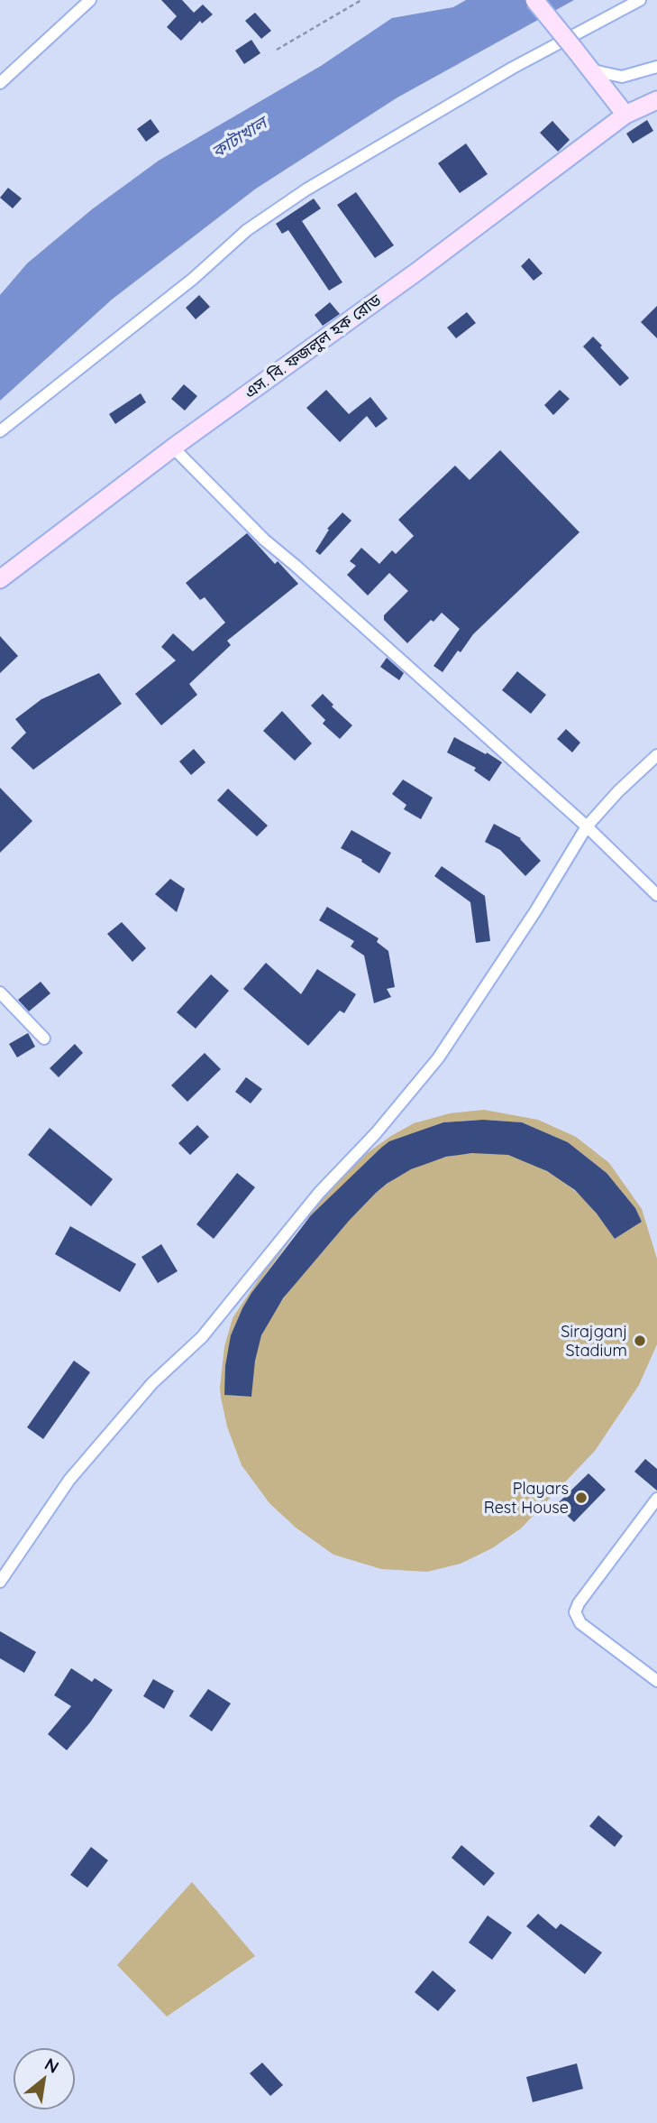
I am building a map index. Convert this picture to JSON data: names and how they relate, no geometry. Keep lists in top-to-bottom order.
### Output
{
  "streets": {
    "main road": ["এস. বি. ফজলুল হক রোড"]
  },
  "water": ["কাটাখাল"],
  "places": ["Sirajganj Stadium", "Playars Rest House"],
  "north": "top right"
}
